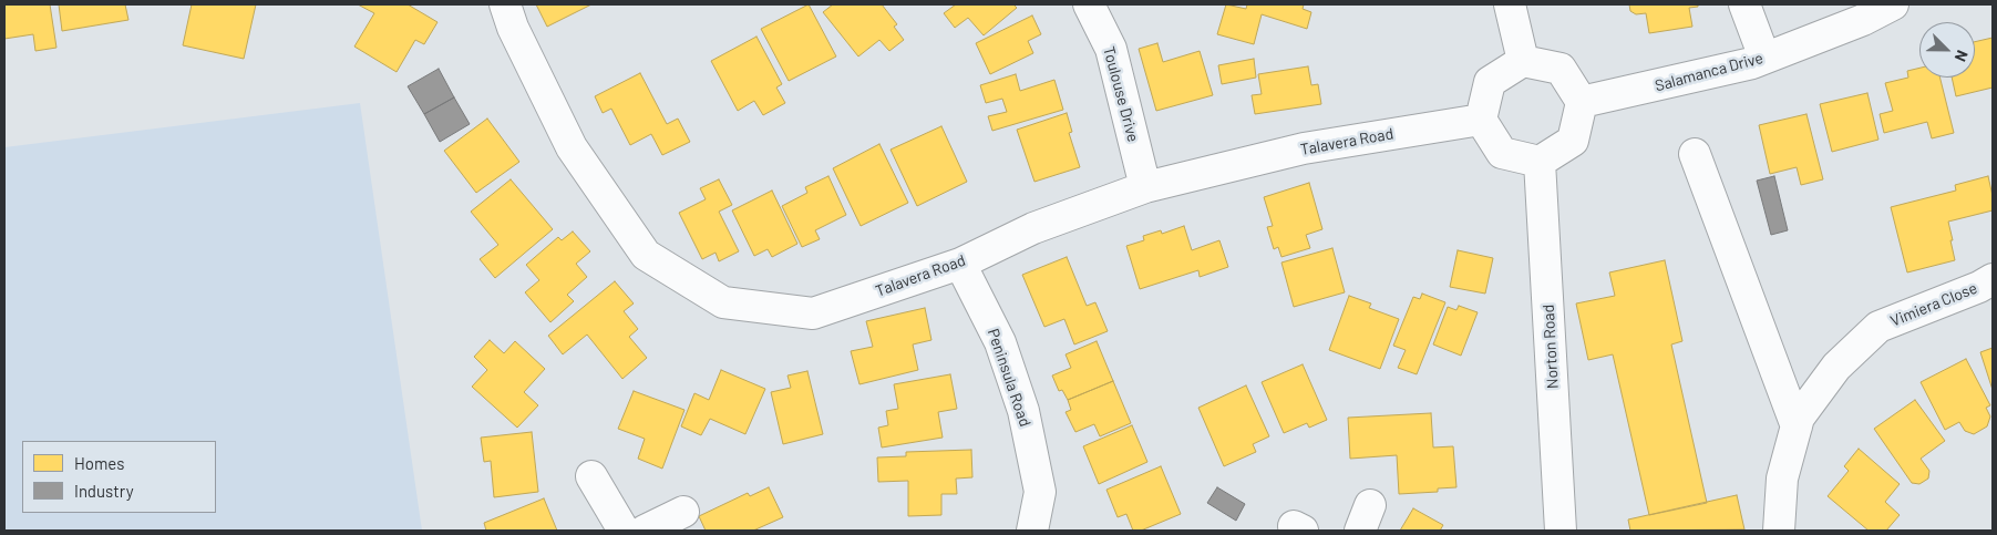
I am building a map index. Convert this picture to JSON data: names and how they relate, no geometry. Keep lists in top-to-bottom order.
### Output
{
  "streets": {
    "street": [
      "Salamanca Drive",
      "Toulouse Drive",
      "Talavera Road",
      "Vimiera Close",
      "Norton Road",
      "Peninsula Road"
    ]
  },
  "crossings": [
    ["Salamanca Drive", "Talavera Road"],
    ["Salamanca Drive", "Norton Road"],
    ["Toulouse Drive", "Talavera Road"],
    ["Talavera Road", "Norton Road"],
    ["Talavera Road", "Peninsula Road"]
  ],
  "legend": ["Homes", "Industry"],
  "north": "bottom right"
}
